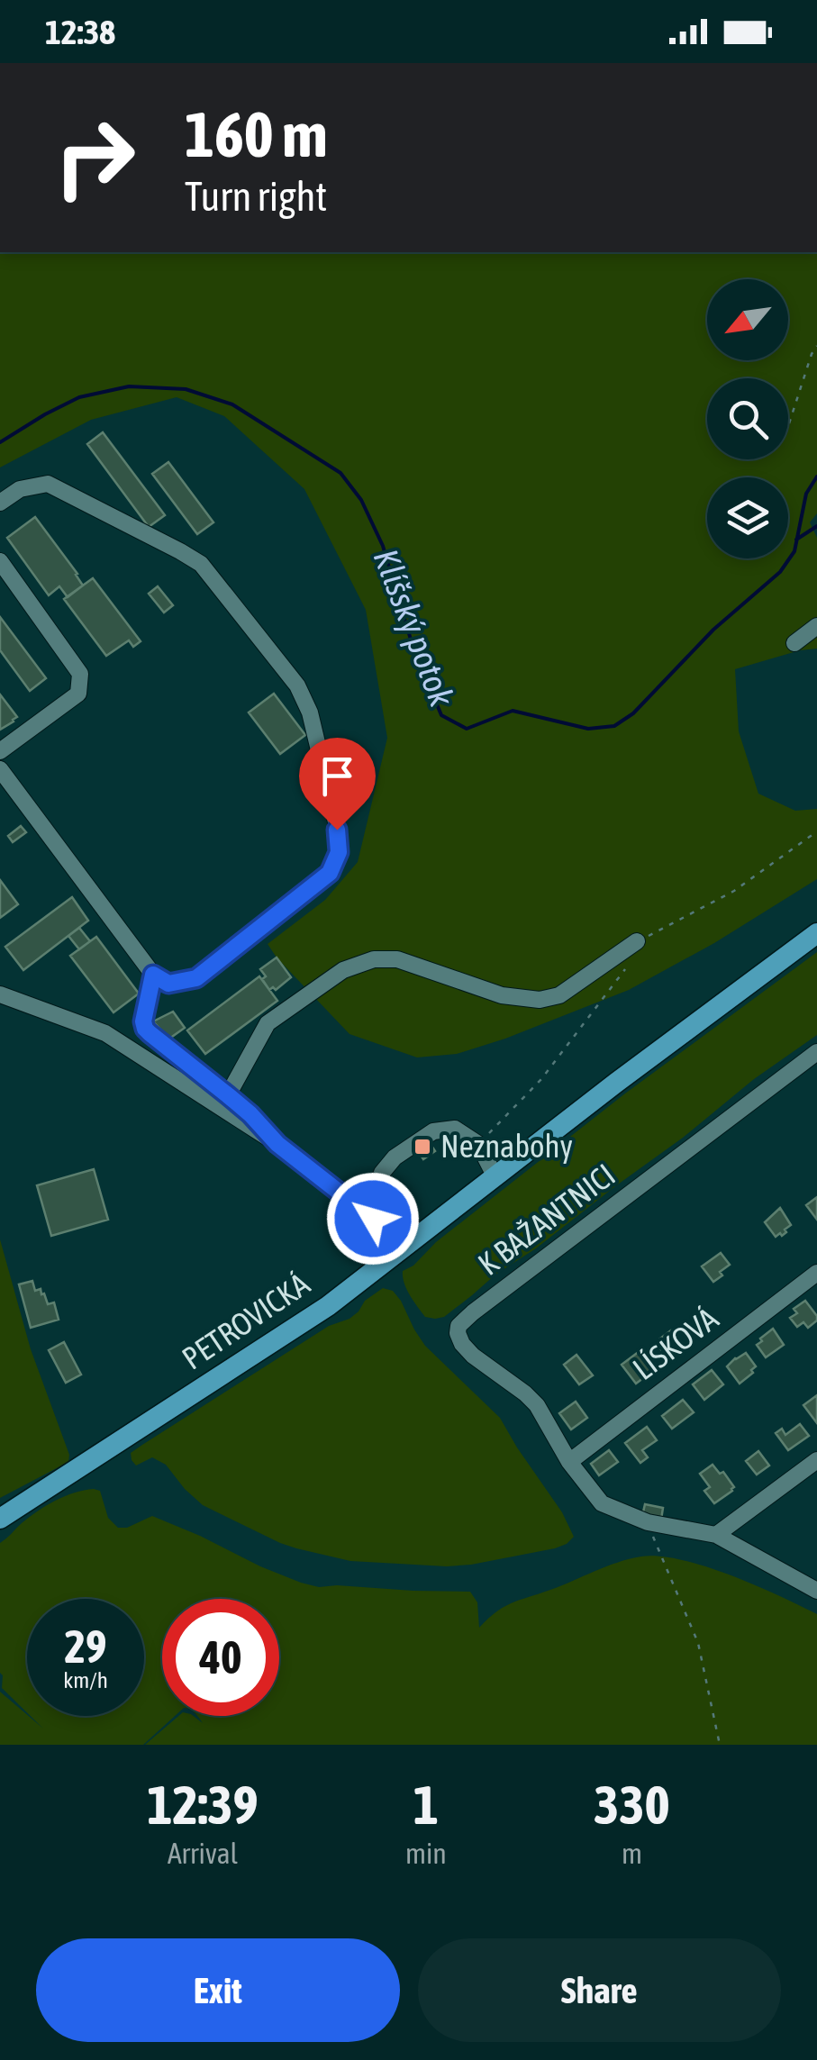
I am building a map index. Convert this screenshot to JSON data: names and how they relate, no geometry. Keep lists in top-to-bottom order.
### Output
{
  "streets": {
    "main road": ["PETROVICKÁ"],
    "street": ["K BAŽANTNICI", "LÍSKOVÁ"]
  },
  "crossings": [
    ["K BAŽANTNICI", "LÍSKOVÁ"]
  ],
  "water": ["Klíšský potok"],
  "places": {
    "transit": ["Neznabohy"]
  },
  "north": "bottom left",
  "page": {
    "status": "12:38",
    "turn": ["160 m", "Turn right"],
    "speed": "29 km/h",
    "limit": "40",
    "eta": [
      "12:39",
      "Arrival",
      "1",
      "min",
      "330",
      "m"
    ],
    "buttons": ["Exit", "Share"]
  }
}
